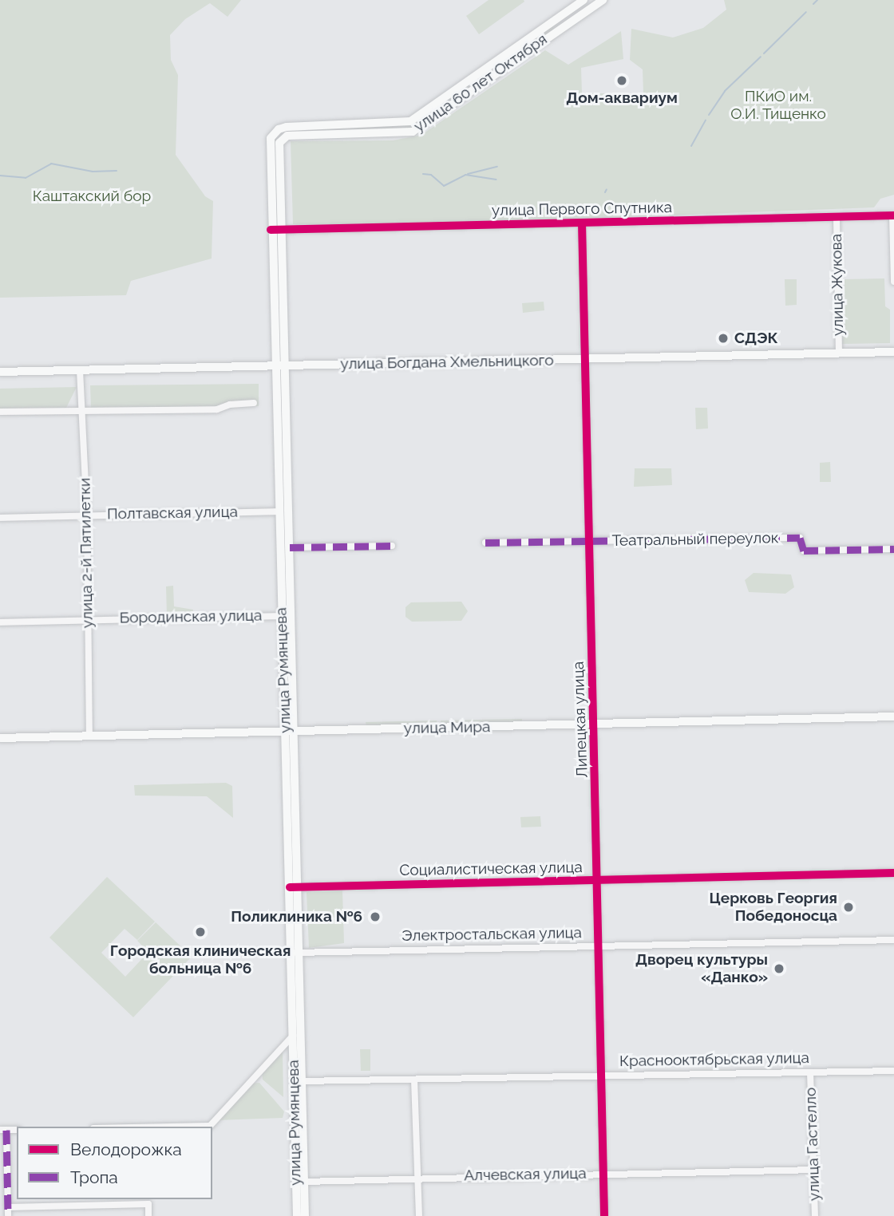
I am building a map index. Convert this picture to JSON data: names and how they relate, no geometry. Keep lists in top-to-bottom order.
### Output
{
  "streets": {
    "main road": [
      "улица 60 лет Октября",
      "улица Богдана Хмельницкого",
      "улица Румянцева",
      "улица Мира"
    ],
    "street": [
      "улица Первого Спутника",
      "улица Жукова",
      "Полтавская улица",
      "Театральный переулок",
      "улица 2-й Пятилетки",
      "Бородинская улица",
      "Липецкая улица",
      "Социалистическая улица",
      "Электростальская улица",
      "Краснооктябрьская улица",
      "улица Гастелло",
      "Алчевская улица"
    ]
  },
  "crossings": [
    ["улица 60 лет Октября", "улица Румянцева"],
    ["улица Первого Спутника", "улица Жукова"],
    ["улица Первого Спутника", "улица Румянцева"],
    ["улица Первого Спутника", "Липецкая улица"],
    ["улица Жукова", "улица Богдана Хмельницкого"],
    ["улица Богдана Хмельницкого", "улица 2-й Пятилетки"],
    ["улица Богдана Хмельницкого", "улица Румянцева"],
    ["улица Богдана Хмельницкого", "Липецкая улица"],
    ["Полтавская улица", "улица 2-й Пятилетки"],
    ["Полтавская улица", "улица Румянцева"],
    ["Театральный переулок", "Липецкая улица"],
    ["улица 2-й Пятилетки", "Бородинская улица"],
    ["улица 2-й Пятилетки", "улица Мира"],
    ["Бородинская улица", "улица Румянцева"],
    ["улица Румянцева", "улица Мира"],
    ["улица Румянцева", "Социалистическая улица"],
    ["улица Румянцева", "Электростальская улица"],
    ["улица Румянцева", "Краснооктябрьская улица"],
    ["улица Румянцева", "Алчевская улица"],
    ["Липецкая улица", "улица Мира"],
    ["Липецкая улица", "Социалистическая улица"],
    ["Липецкая улица", "Электростальская улица"],
    ["Липецкая улица", "Краснооктябрьская улица"],
    ["Липецкая улица", "Алчевская улица"],
    ["Краснооктябрьская улица", "улица Гастелло"],
    ["улица Гастелло", "Алчевская улица"]
  ],
  "parks": ["ПКиО им. О.И. Тищенко", "Каштакский бор"],
  "places": [
    "Дом-аквариум",
    "СДЭК",
    "Церковь Георгия Победоносца",
    "Поликлиника №6",
    "Городская клиническая больница №6",
    "Дворец культуры «Данко»"
  ],
  "legend": ["Велодорожка", "Тропа"]
}
